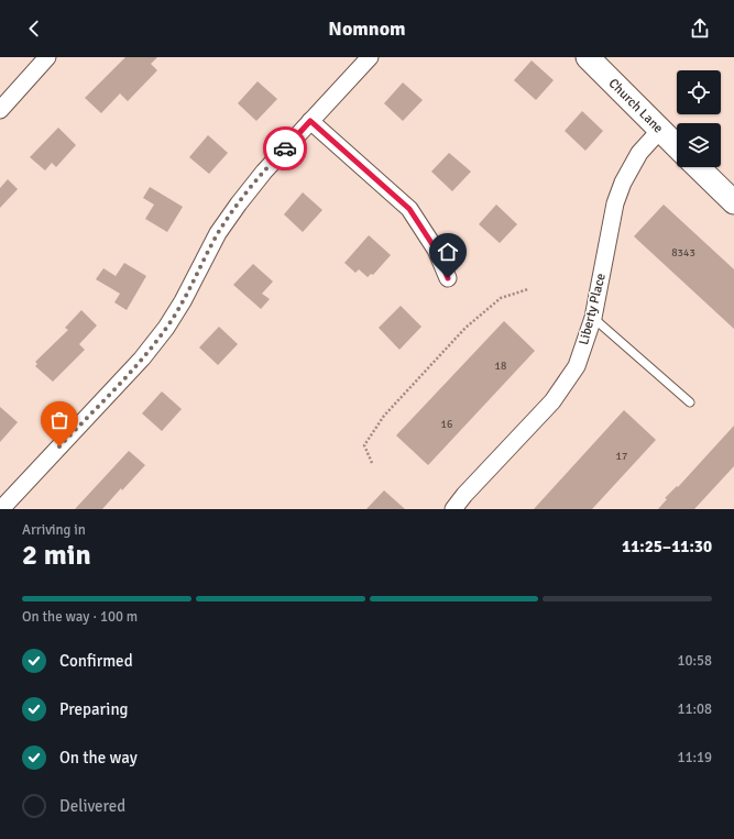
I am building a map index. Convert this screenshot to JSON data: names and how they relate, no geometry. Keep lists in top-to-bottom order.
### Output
{
  "streets": {
    "street": ["Church Lane", "Liberty Place"]
  },
  "crossings": [
    ["Church Lane", "Liberty Place"]
  ],
  "house_numbers": [
    "8343",
    "18",
    "16",
    "17"
  ],
  "page": {
    "header": "Nomnom",
    "heading": ["2 min", "Arriving in", "11:25–11:30"],
    "bar": "On the way · 100 m",
    "list": [
      ["Confirmed", "10:58"],
      ["Preparing", "11:08"],
      ["On the way", "11:19"],
      "Delivered"
    ]
  }
}
